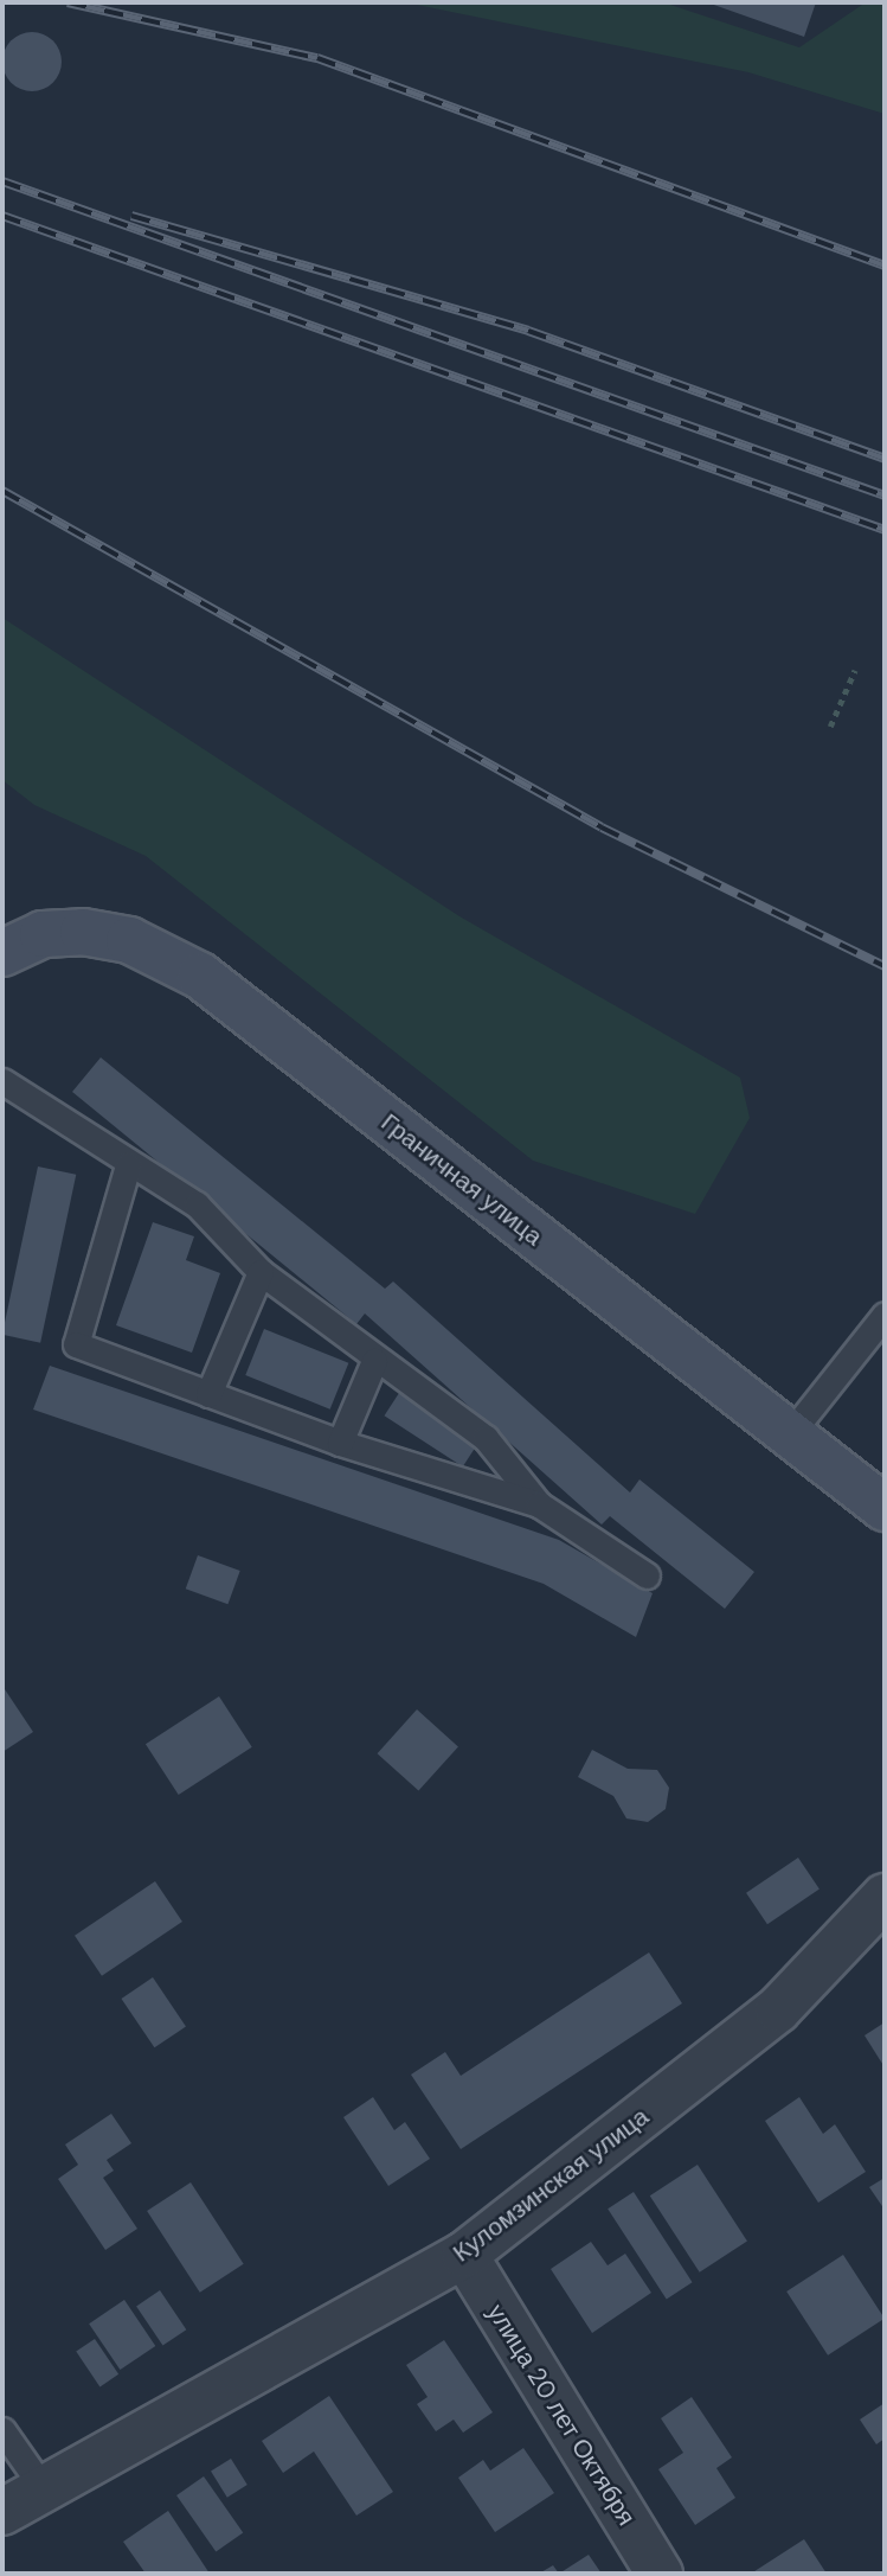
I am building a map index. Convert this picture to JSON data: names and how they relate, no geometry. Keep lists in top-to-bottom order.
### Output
{
  "streets": {
    "main road": ["Граничная улица"],
    "street": ["Куломзинская улица", "улица 20 лет Октября"]
  },
  "crossings": [
    ["Куломзинская улица", "улица 20 лет Октября"]
  ]
}
